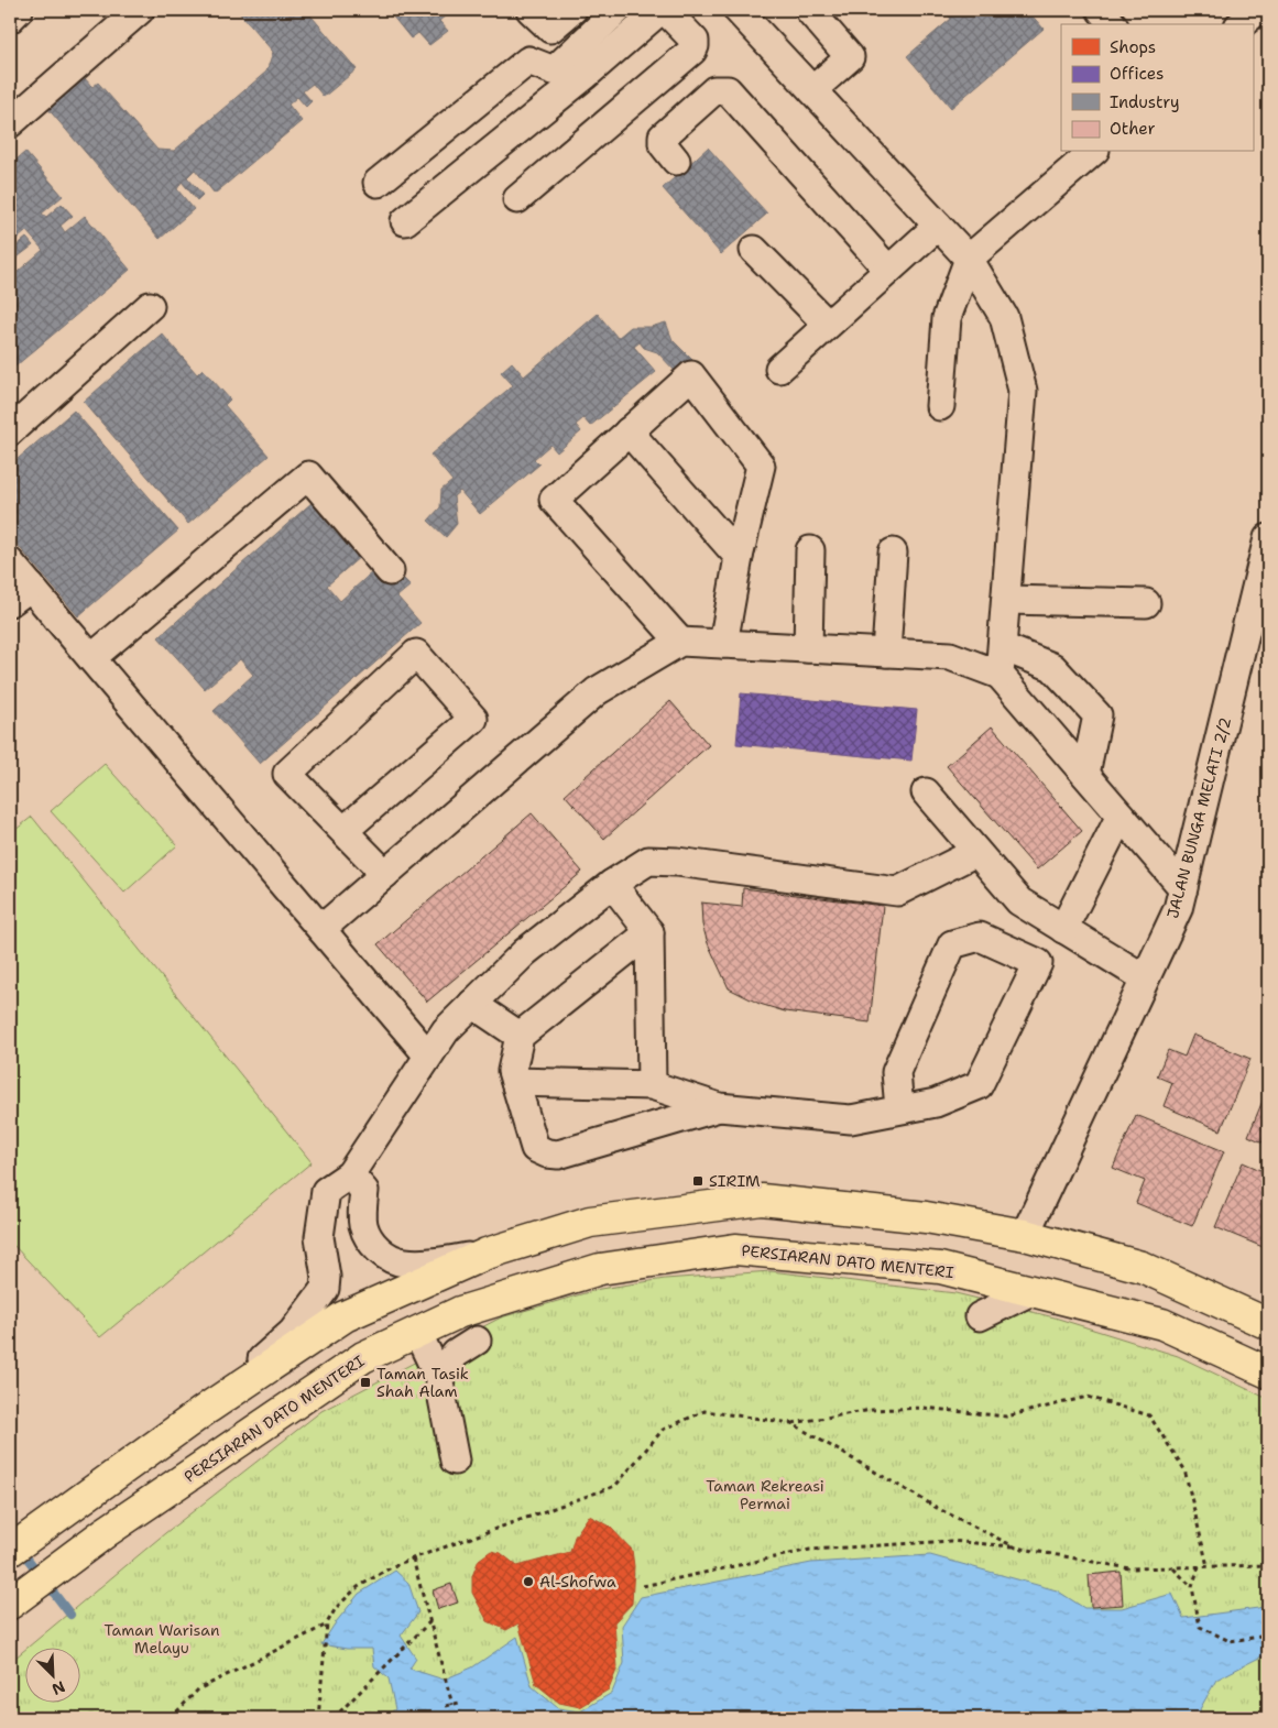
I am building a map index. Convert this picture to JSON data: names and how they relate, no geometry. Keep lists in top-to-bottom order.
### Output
{
  "streets": {
    "main road": ["PERSIARAN DATO MENTERI"],
    "street": ["JALAN BUNGA MELATI 2/2"]
  },
  "parks": ["Taman Rekreasi Permai", "Taman Warisan Melayu"],
  "places": {
    "transit": ["SIRIM", "Taman Tasik Shah Alam"],
    "other": ["Al-Shofwa"]
  },
  "legend": [
    "Shops",
    "Offices",
    "Industry",
    "Other"
  ],
  "north": "bottom right"
}
